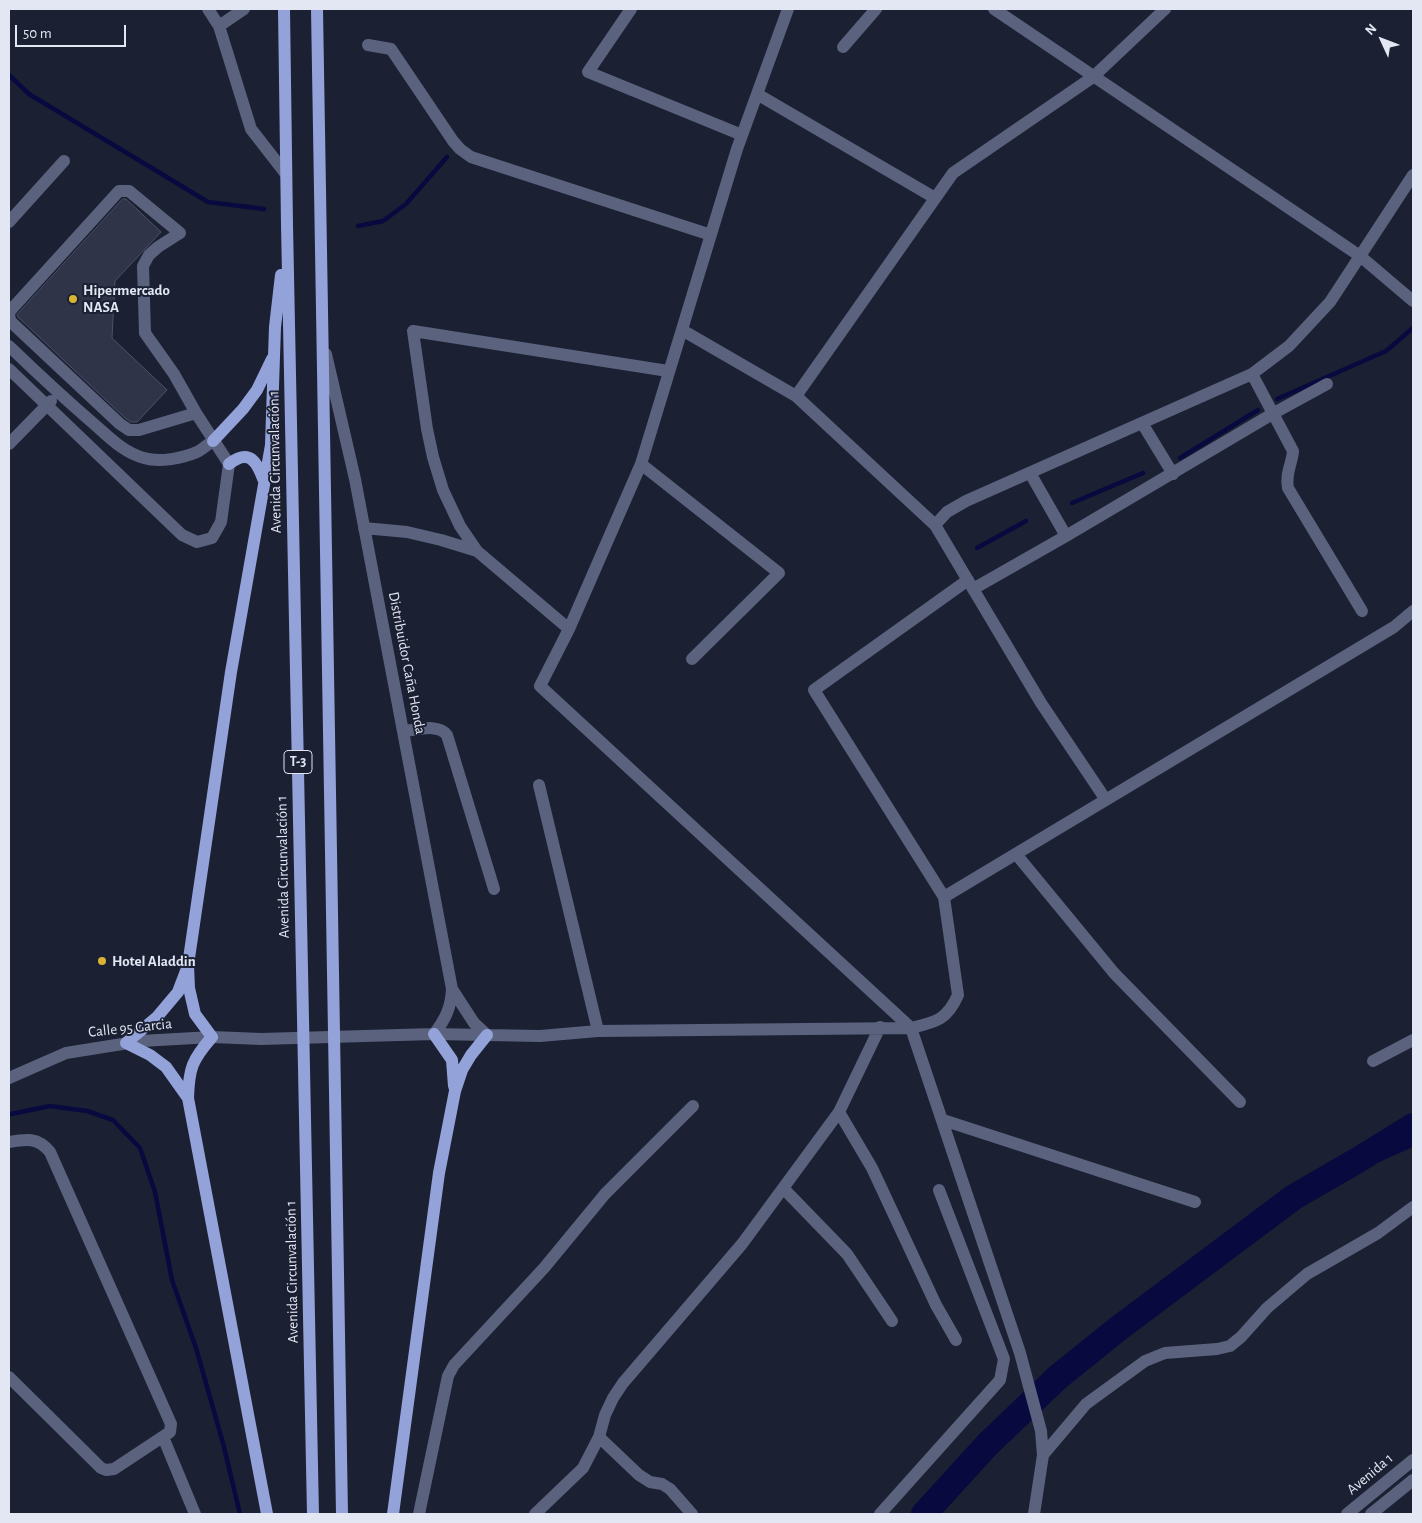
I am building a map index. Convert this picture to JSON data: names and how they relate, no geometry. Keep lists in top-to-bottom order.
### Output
{
  "streets": {
    "main road": ["Avenida Circunvalación 1", "T-3"],
    "street": ["Distribuidor Caña Honda", "Calle 95 Garcia", "Avenida 1"]
  },
  "crossings": [
    ["Distribuidor Caña Honda", "T-3"],
    ["Distribuidor Caña Honda", "Calle 95 Garcia"]
  ],
  "places": ["Hipermercado NASA", "Hotel Aladdin"],
  "scale_bar": "50 m",
  "north": "top left"
}
